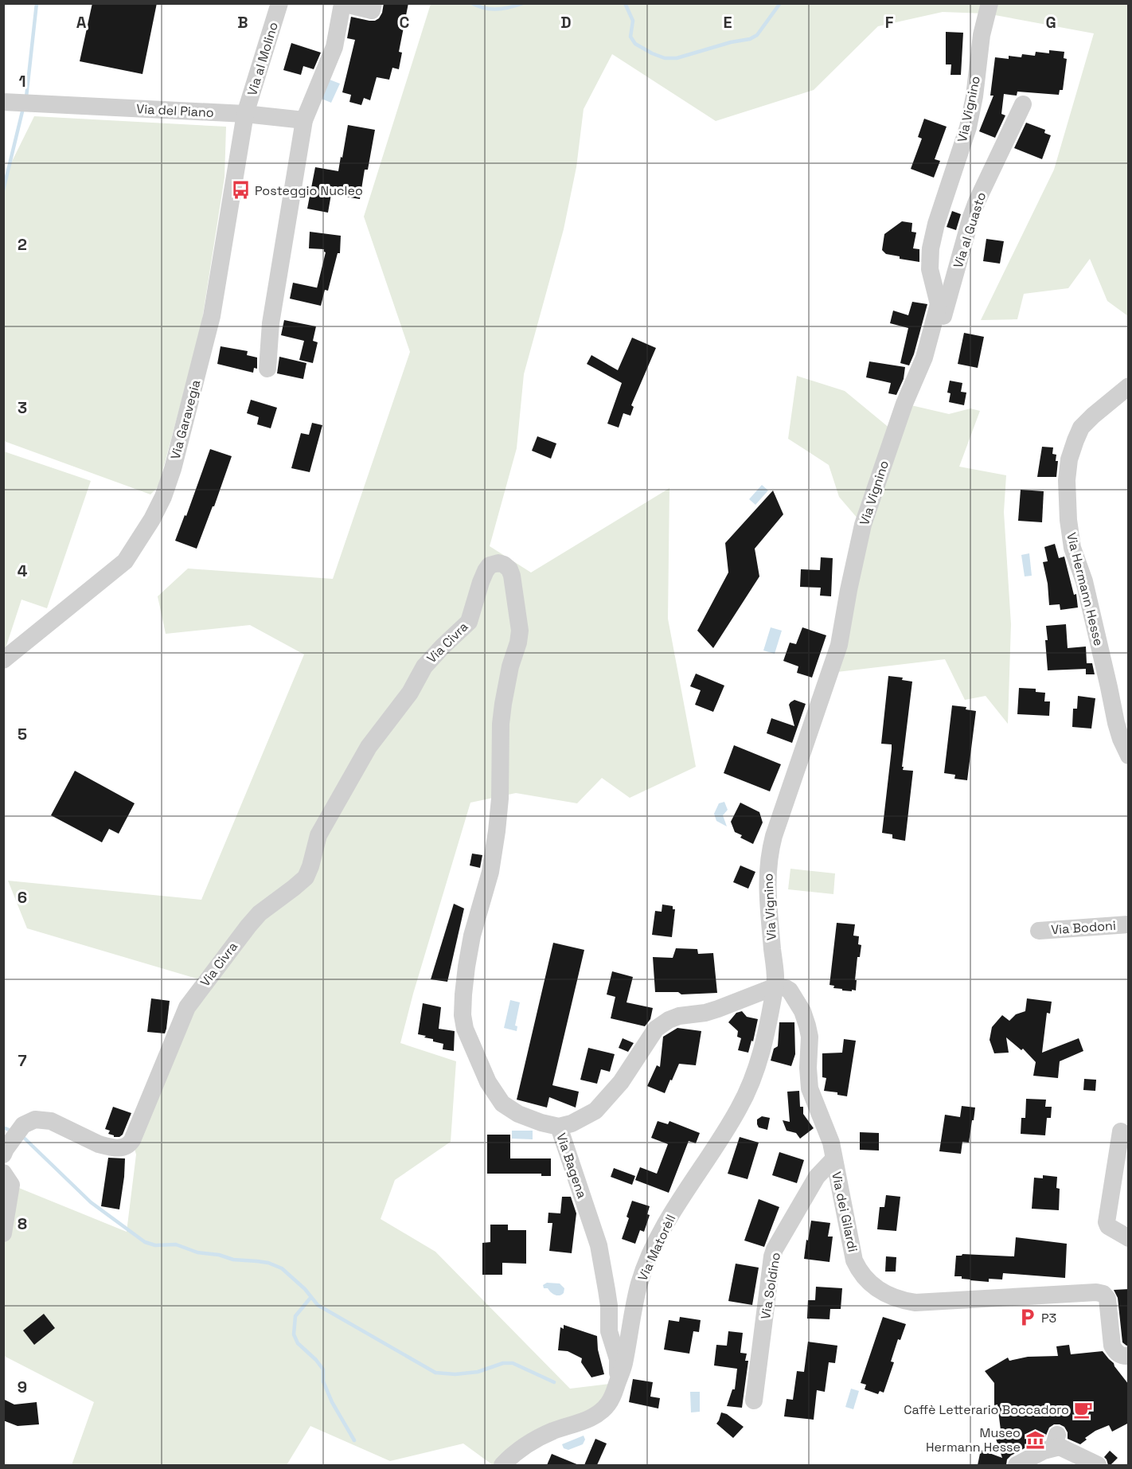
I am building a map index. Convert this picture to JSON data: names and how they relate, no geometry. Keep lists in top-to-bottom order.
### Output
{
  "streets": {
    "street": [
      "Via al Molino",
      "Via Vignino",
      "Via del Piano",
      "Via al Guasto",
      "Via Garavegia",
      "Via Hermann Hesse",
      "Via Civra",
      "Via Bodoni",
      "Via Bagena",
      "Via dei Gilardi",
      "Via Matorèll",
      "Via Soldino"
    ]
  },
  "crossings": [
    ["Via al Molino", "Via del Piano"],
    ["Via al Molino", "Via Garavegia"],
    ["Via Vignino", "Via al Guasto"],
    ["Via Vignino", "Via Bagena"],
    ["Via Vignino", "Via dei Gilardi"],
    ["Via Vignino", "Via Matorèll"],
    ["Via del Piano", "Via Garavegia"],
    ["Via Civra", "Via Bagena"],
    ["Via Bagena", "Via dei Gilardi"],
    ["Via Bagena", "Via Matorèll"],
    ["Via dei Gilardi", "Via Matorèll"],
    ["Via dei Gilardi", "Via Soldino"]
  ],
  "places": {
    "bus stop": ["Posteggio Nucleo"],
    "parking": ["P3"],
    "cafe": ["Caffè Letterario Boccadoro"],
    "museum": ["Museo Hermann Hesse"]
  },
  "grid": {
    "columns": [
      "A",
      "B",
      "C",
      "D",
      "E",
      "F",
      "G"
    ],
    "rows": [
      "1",
      "2",
      "3",
      "4",
      "5",
      "6",
      "7",
      "8",
      "9"
    ]
  }
}
